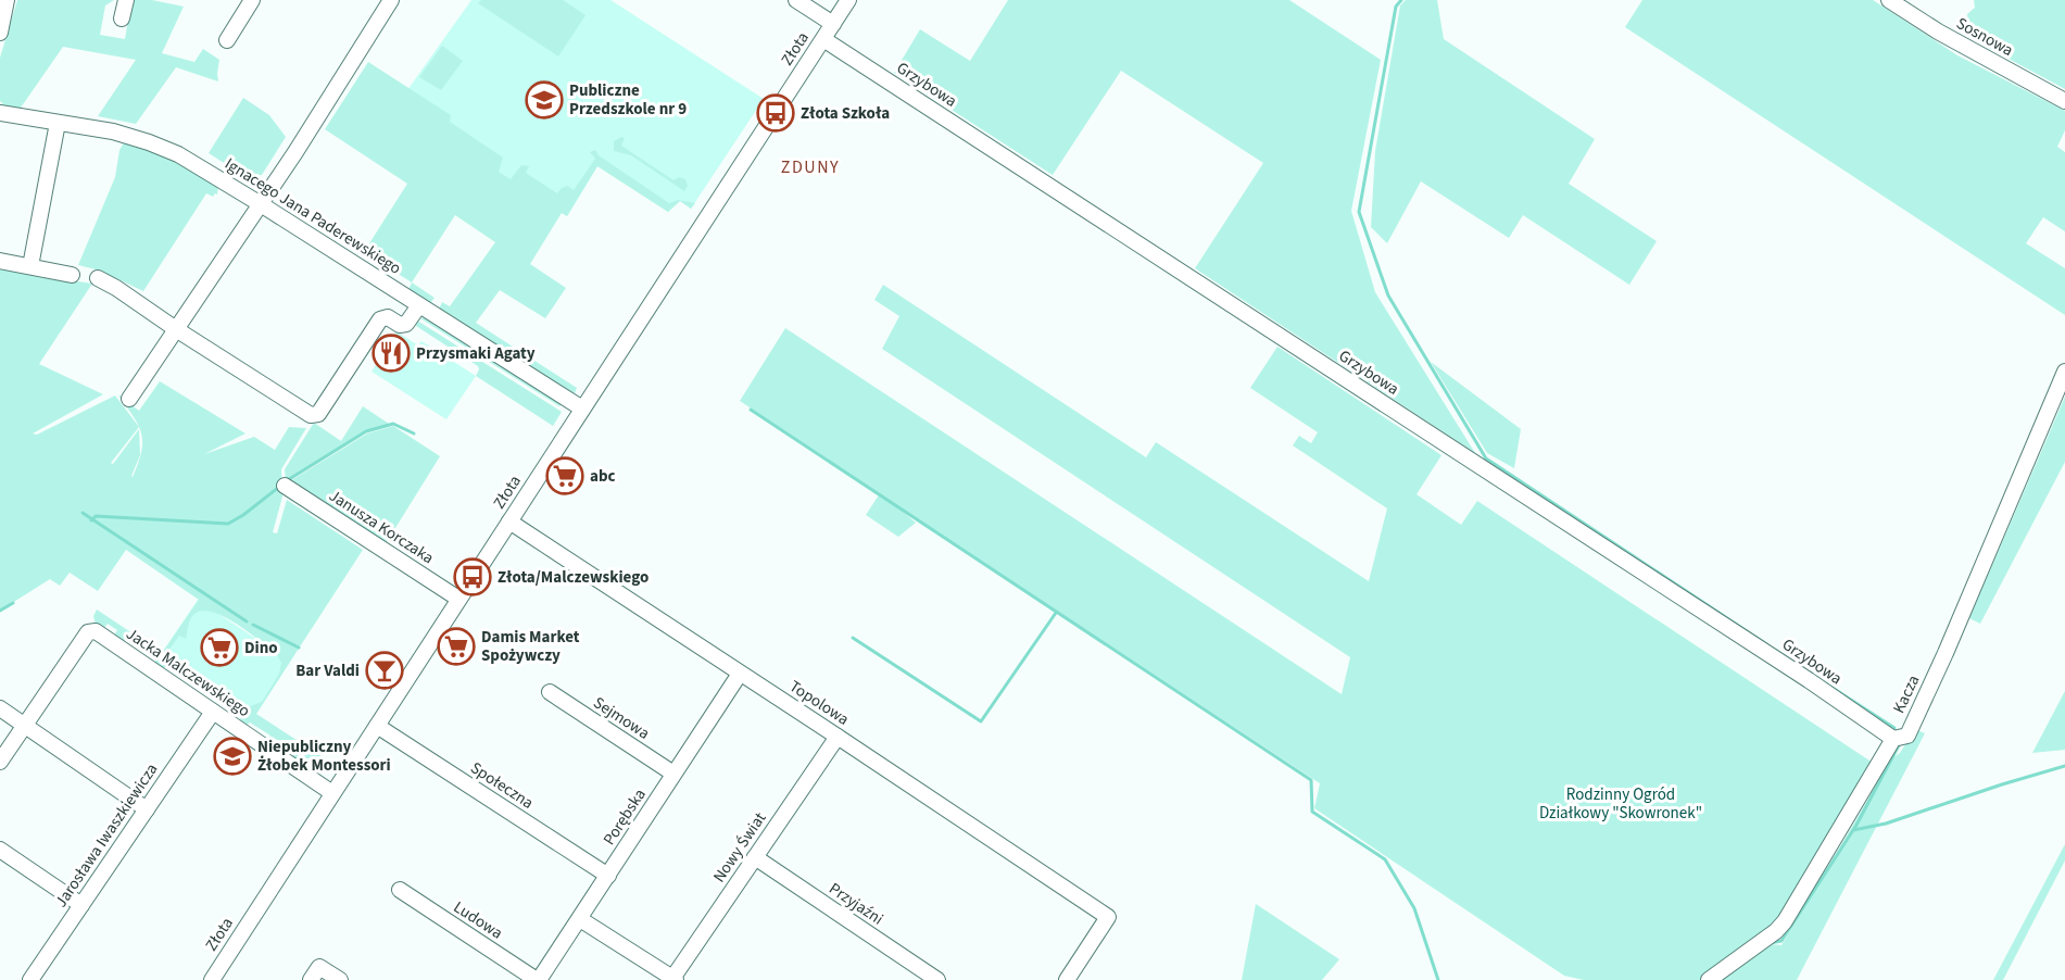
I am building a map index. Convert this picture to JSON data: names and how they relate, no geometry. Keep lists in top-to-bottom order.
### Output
{
  "streets": {
    "street": [
      "Sosnowa",
      "Złota",
      "Grzybowa",
      "Ignacego Jana Paderewskiego",
      "Janusza Korczaka",
      "Jacka Malczewskiego",
      "Kacza",
      "Topolowa",
      "Sejmowa",
      "Społeczna",
      "Porębska",
      "Jarosława Iwaszkiewicza",
      "Nowy Świat",
      "Przyjaźni",
      "Ludowa"
    ]
  },
  "crossings": [
    ["Złota", "Grzybowa"],
    ["Złota", "Ignacego Jana Paderewskiego"],
    ["Złota", "Janusza Korczaka"],
    ["Złota", "Jacka Malczewskiego"],
    ["Złota", "Topolowa"],
    ["Złota", "Społeczna"],
    ["Grzybowa", "Kacza"],
    ["Jacka Malczewskiego", "Jarosława Iwaszkiewicza"],
    ["Topolowa", "Porębska"],
    ["Topolowa", "Nowy Świat"],
    ["Sejmowa", "Porębska"],
    ["Społeczna", "Porębska"],
    ["Porębska", "Ludowa"],
    ["Nowy Świat", "Przyjaźni"]
  ],
  "districts": ["ZDUNY"],
  "parks": ["Rodzinny Ogród Działkowy \"Skowronek\""],
  "places": {
    "school or university": ["Publiczne Przedszkole nr 9", "Niepubliczny Żłobek Montessori"],
    "bus stop": ["Złota Szkoła", "Złota/Malczewskiego"],
    "restaurant": ["Przysmaki Agaty"],
    "supermarket": ["abc", "Damis Market Spożywczy", "Dino"],
    "bar": ["Bar Valdi"]
  }
}
